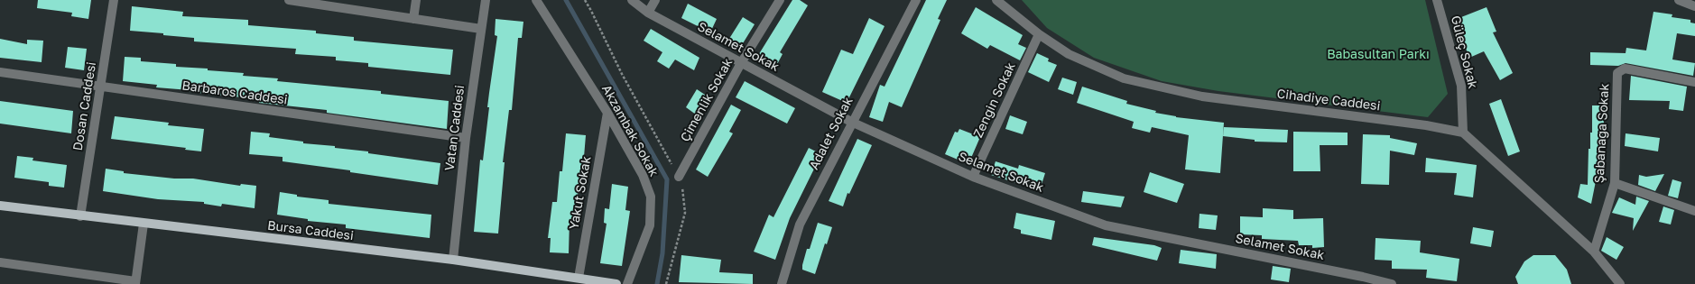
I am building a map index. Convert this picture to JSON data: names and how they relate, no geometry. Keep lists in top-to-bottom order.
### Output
{
  "streets": {
    "main road": ["Bursa Caddesi"],
    "street": [
      "Selamet Sokak",
      "Güleç Sokak",
      "Barbaros Caddesi",
      "Çimenlik Sokak",
      "Zengin Sokak",
      "Cihadiye Caddesi",
      "Dosan Caddesi",
      "Vatan Caddesi",
      "Akzambak Sokak",
      "Adalet Sokak",
      "Şabanağa Sokak",
      "Yakut Sokak"
    ]
  },
  "crossings": [
    ["Selamet Sokak", "Çimenlik Sokak"],
    ["Selamet Sokak", "Zengin Sokak"],
    ["Selamet Sokak", "Adalet Sokak"],
    ["Güleç Sokak", "Cihadiye Caddesi"],
    ["Barbaros Caddesi", "Dosan Caddesi"],
    ["Barbaros Caddesi", "Vatan Caddesi"],
    ["Zengin Sokak", "Cihadiye Caddesi"],
    ["Dosan Caddesi", "Bursa Caddesi"],
    ["Vatan Caddesi", "Bursa Caddesi"],
    ["Akzambak Sokak", "Yakut Sokak"],
    ["Yakut Sokak", "Bursa Caddesi"]
  ],
  "parks": ["Babasultan Parkı"]
}
